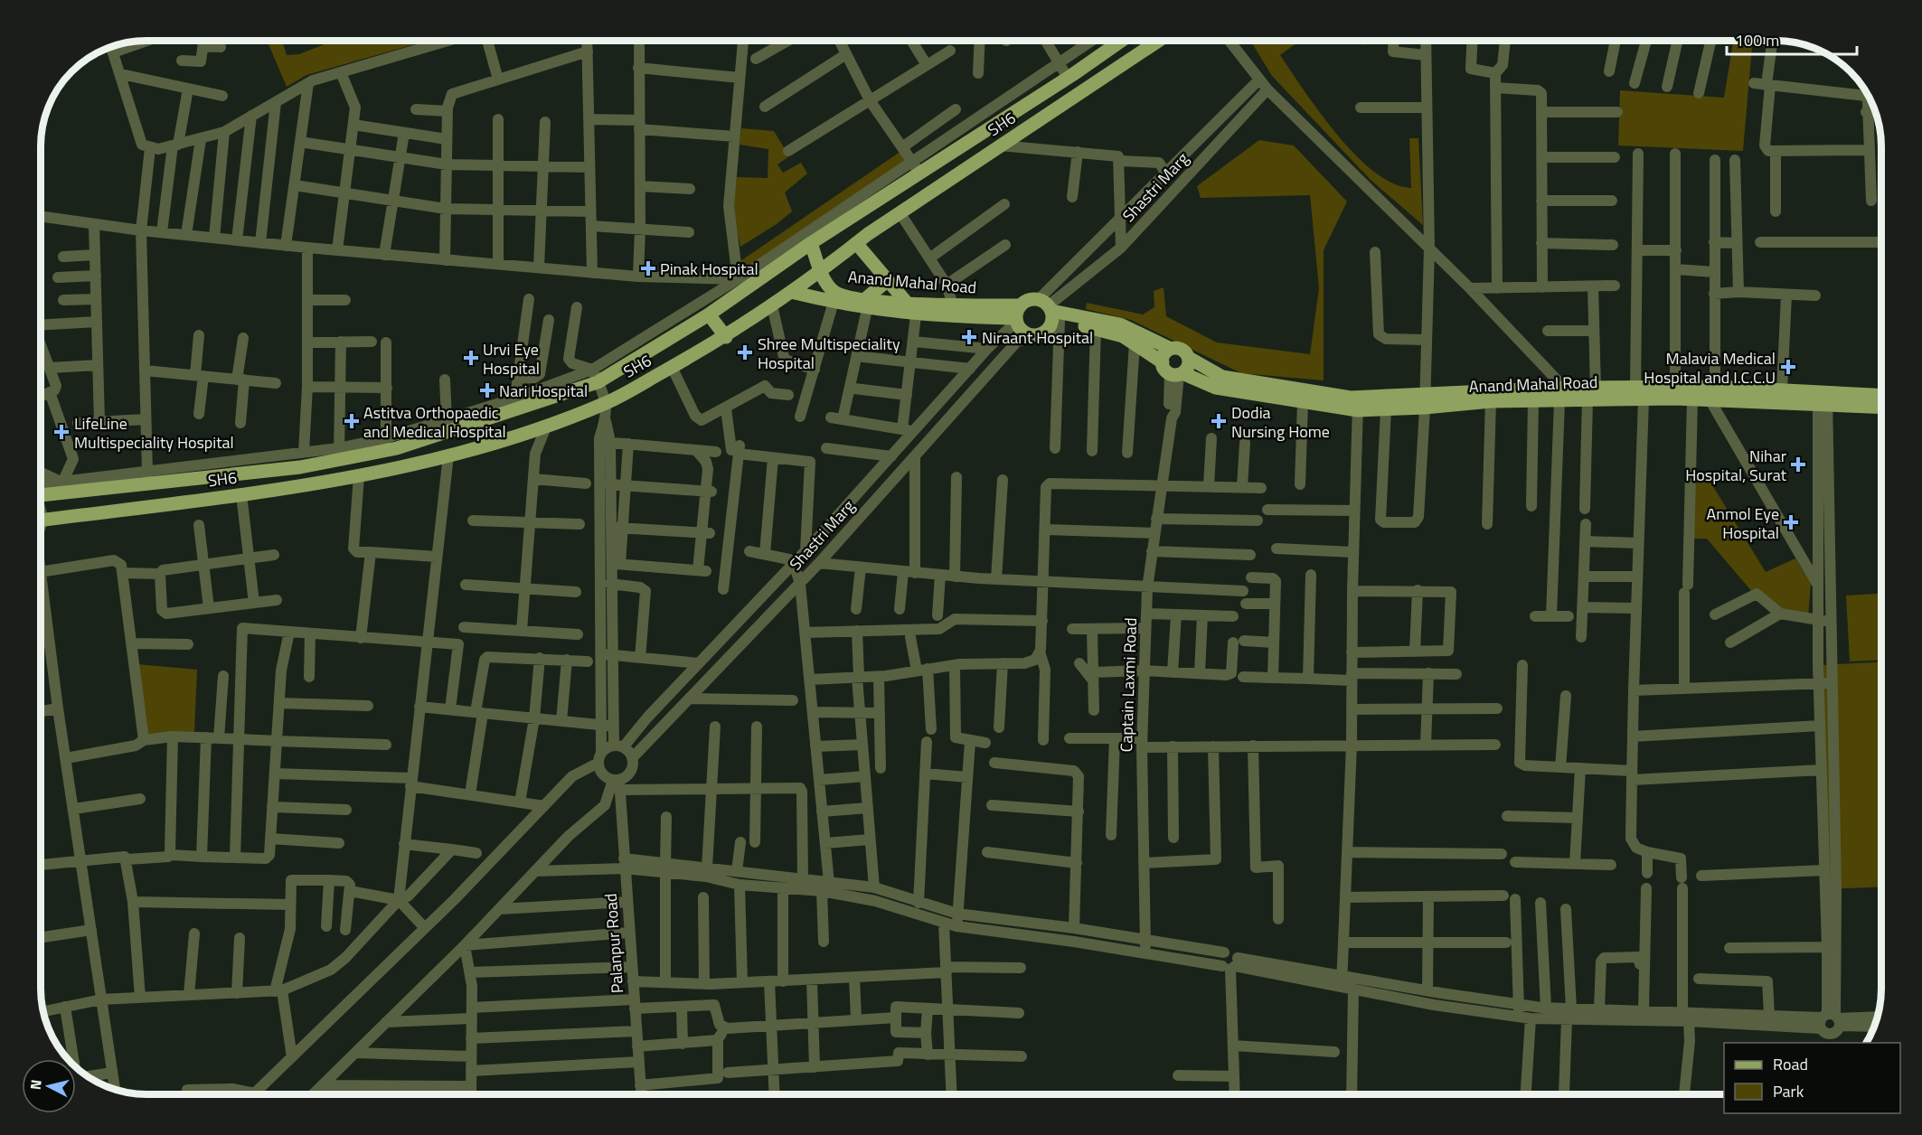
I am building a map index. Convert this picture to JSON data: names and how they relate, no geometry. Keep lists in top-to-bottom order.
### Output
{
  "streets": {
    "main road": ["SH6", "Anand Mahal Road"],
    "street": ["Shastri Marg", "Captain Laxmi Road", "Palanpur Road"]
  },
  "crossings": [
    ["SH6", "Anand Mahal Road"],
    ["Shastri Marg", "Anand Mahal Road"],
    ["Shastri Marg", "Palanpur Road"],
    ["Anand Mahal Road", "Captain Laxmi Road"]
  ],
  "places": {
    "health": [
      "Pinak Hospital",
      "Niraant Hospital",
      "Shree Multispeciality Hospital",
      "Urvi Eye Hospital",
      "Malavia Medical Hospital and I.C.C.U",
      "Nari Hospital",
      "Astitva Orthopaedic and Medical Hospital",
      "Dodia Nursing Home",
      "LifeLine Multispeciality Hospital",
      "Nihar Hospital, Surat",
      "Anmol Eye Hospital"
    ]
  },
  "legend": ["Road", "Park"],
  "scale_bar": "100 m",
  "north": "left"
}
